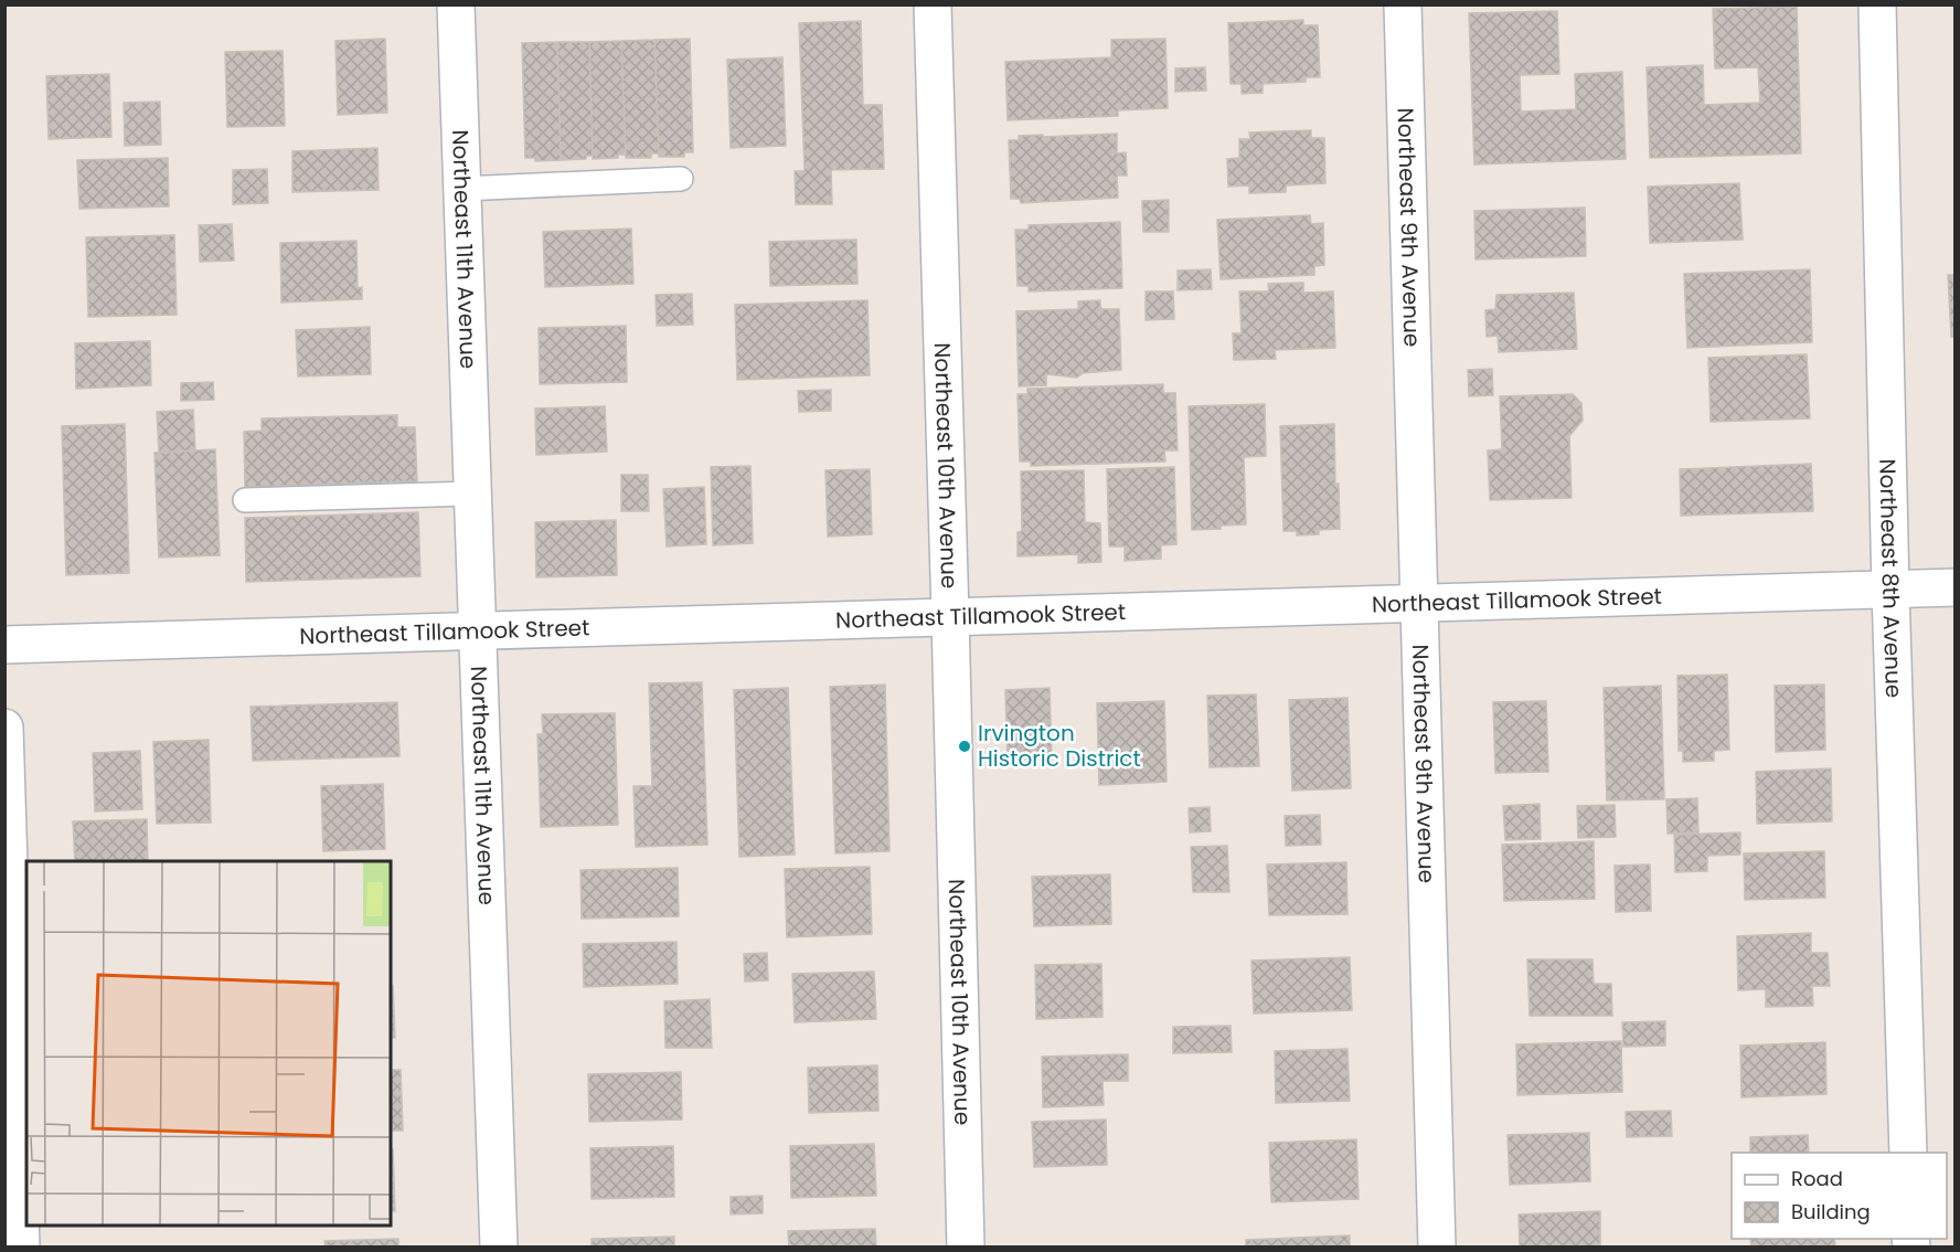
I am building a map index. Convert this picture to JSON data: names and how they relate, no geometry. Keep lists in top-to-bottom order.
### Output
{
  "streets": {
    "street": [
      "Northeast 9th Avenue",
      "Northeast 11th Avenue",
      "Northeast 10th Avenue",
      "Northeast 8th Avenue",
      "Northeast Tillamook Street"
    ]
  },
  "crossings": [
    ["Northeast 9th Avenue", "Northeast Tillamook Street"],
    ["Northeast 11th Avenue", "Northeast Tillamook Street"],
    ["Northeast 10th Avenue", "Northeast Tillamook Street"],
    ["Northeast 8th Avenue", "Northeast Tillamook Street"]
  ],
  "places": ["Irvington Historic District"],
  "legend": ["Road", "Building"]
}
